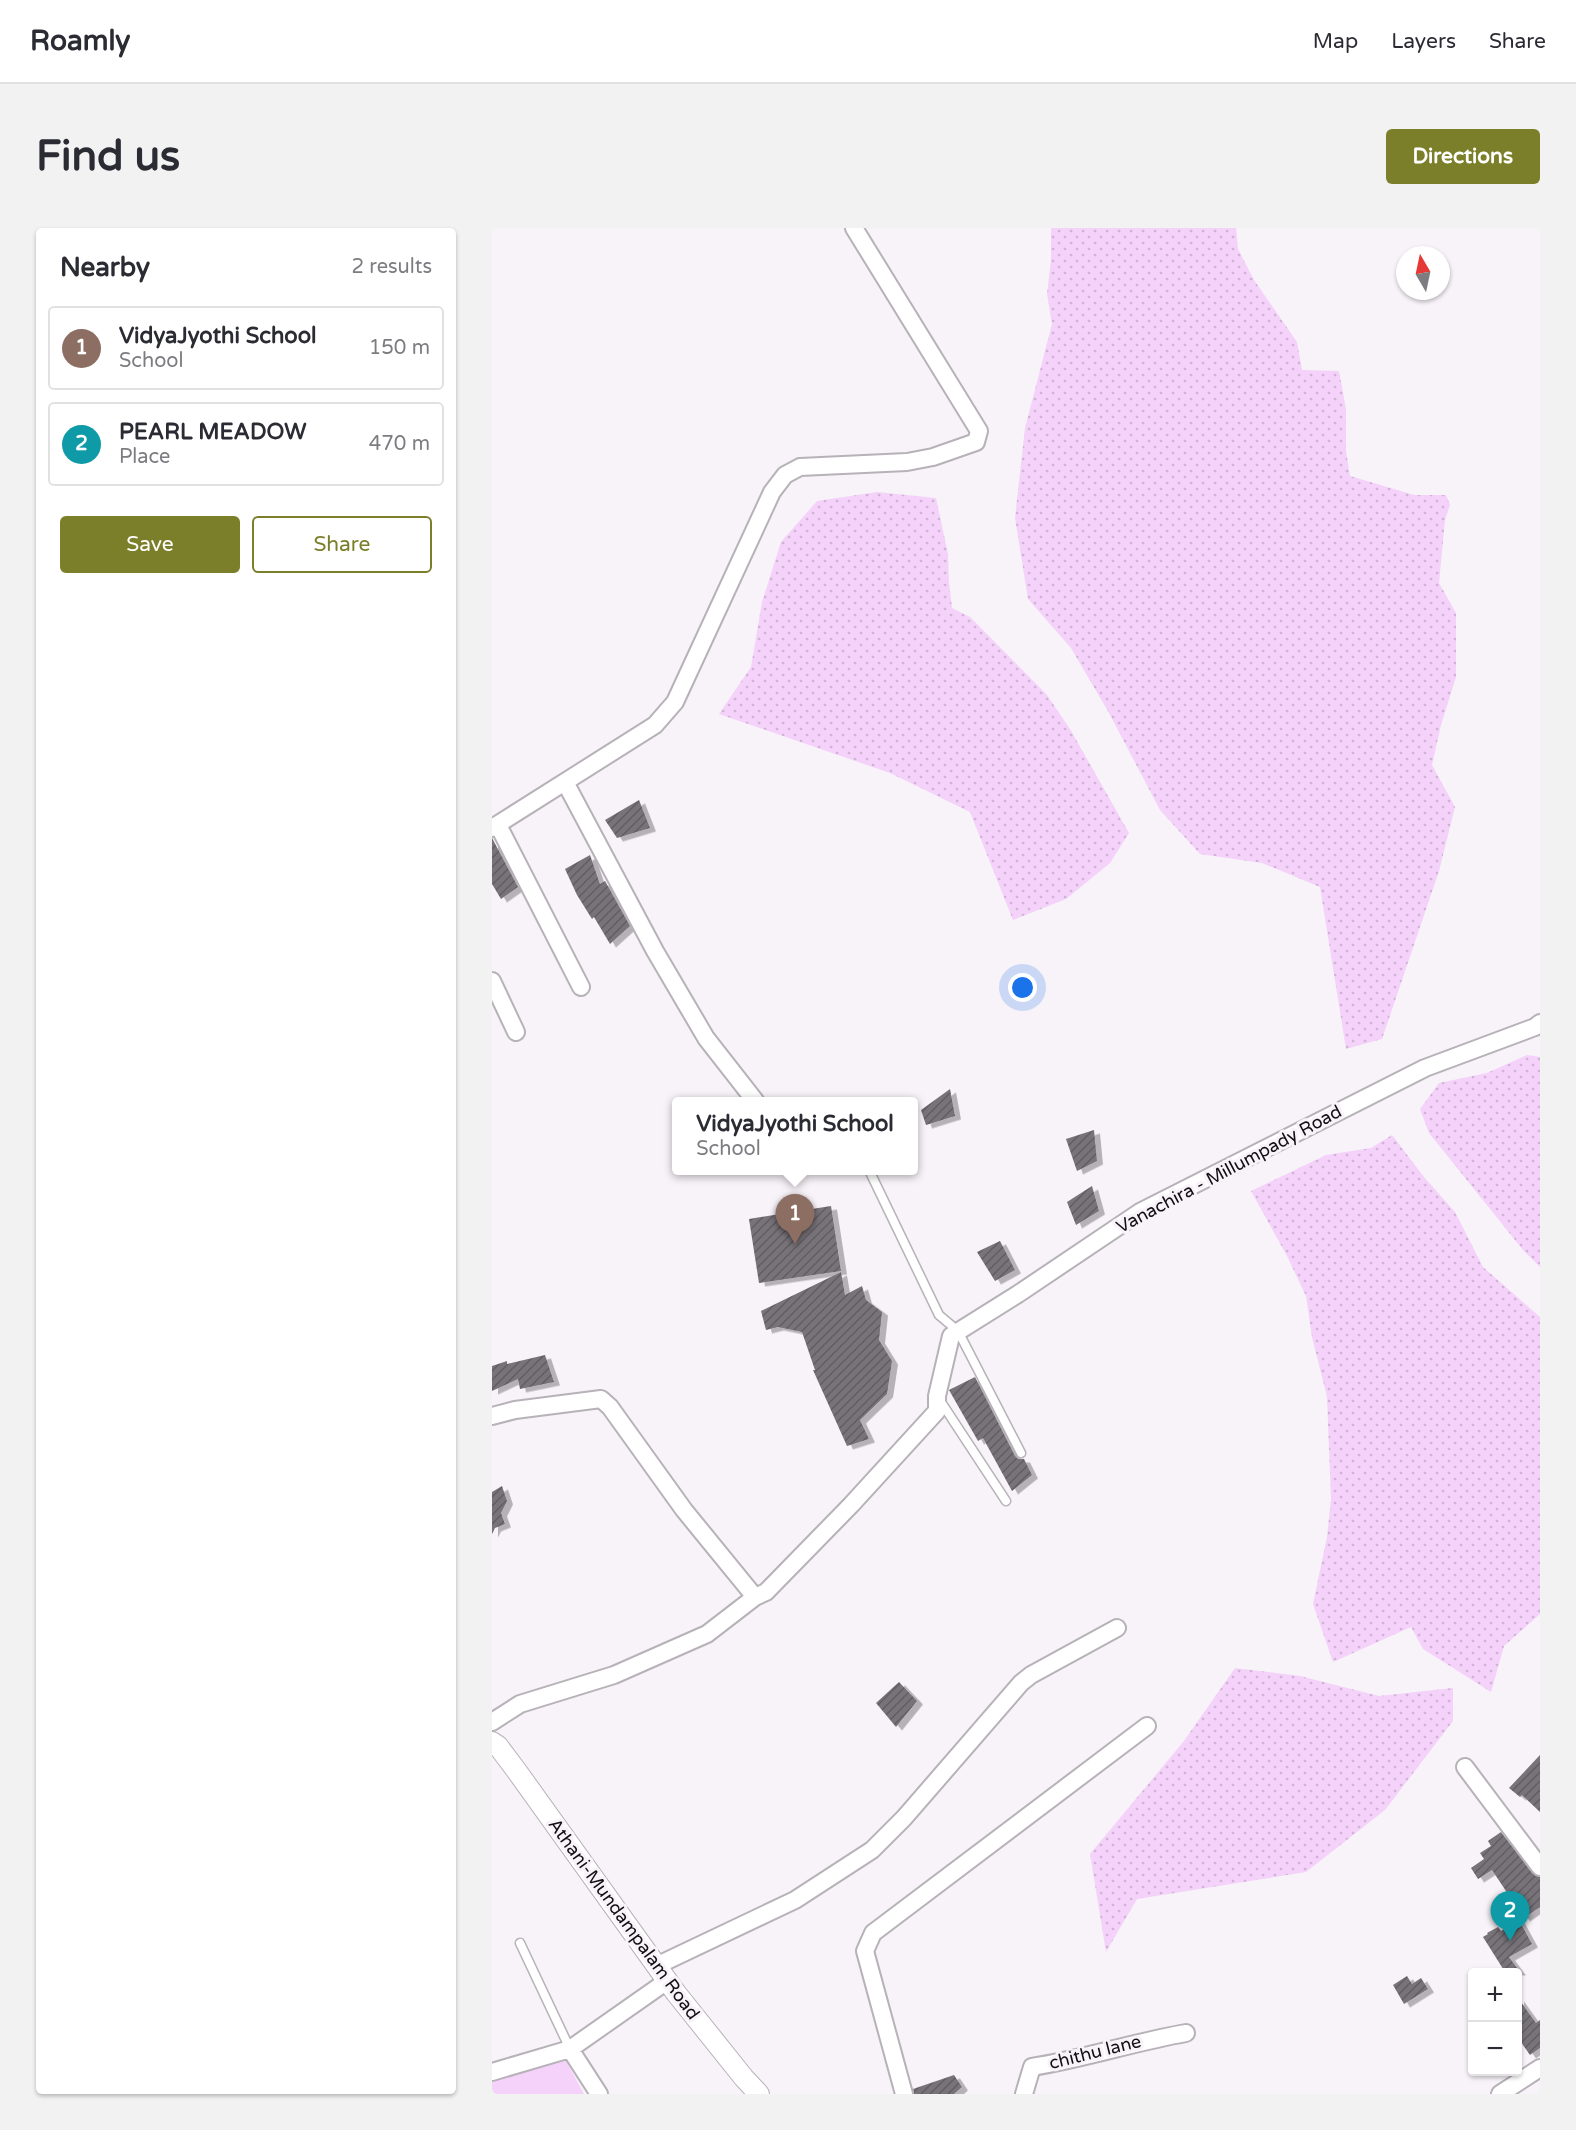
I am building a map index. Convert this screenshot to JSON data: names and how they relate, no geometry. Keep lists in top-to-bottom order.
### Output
{
  "streets": {
    "street": ["Vanachira - Millumpady Road", "Athani-Mundampalam Road", "chithu lane"]
  },
  "north": "top",
  "page": {
    "header": "Roamly",
    "nav": ["Map", "Layers", "Share"],
    "buttons": [
      "Directions",
      ["Save", "Share"]
    ],
    "title": "Find us",
    "heading": ["Nearby", "2 results"],
    "list": [
      {
        "mark": "1",
        "name": "VidyaJyothi School",
        "note": "School",
        "value": "150 m"
      },
      {
        "mark": "2",
        "name": "PEARL MEADOW",
        "note": "Place",
        "value": "470 m"
      }
    ],
    "popup": ["VidyaJyothi School", "School"],
    "pins": ["1", "2"],
    "map_buttons": ["+", "−"]
  }
}
